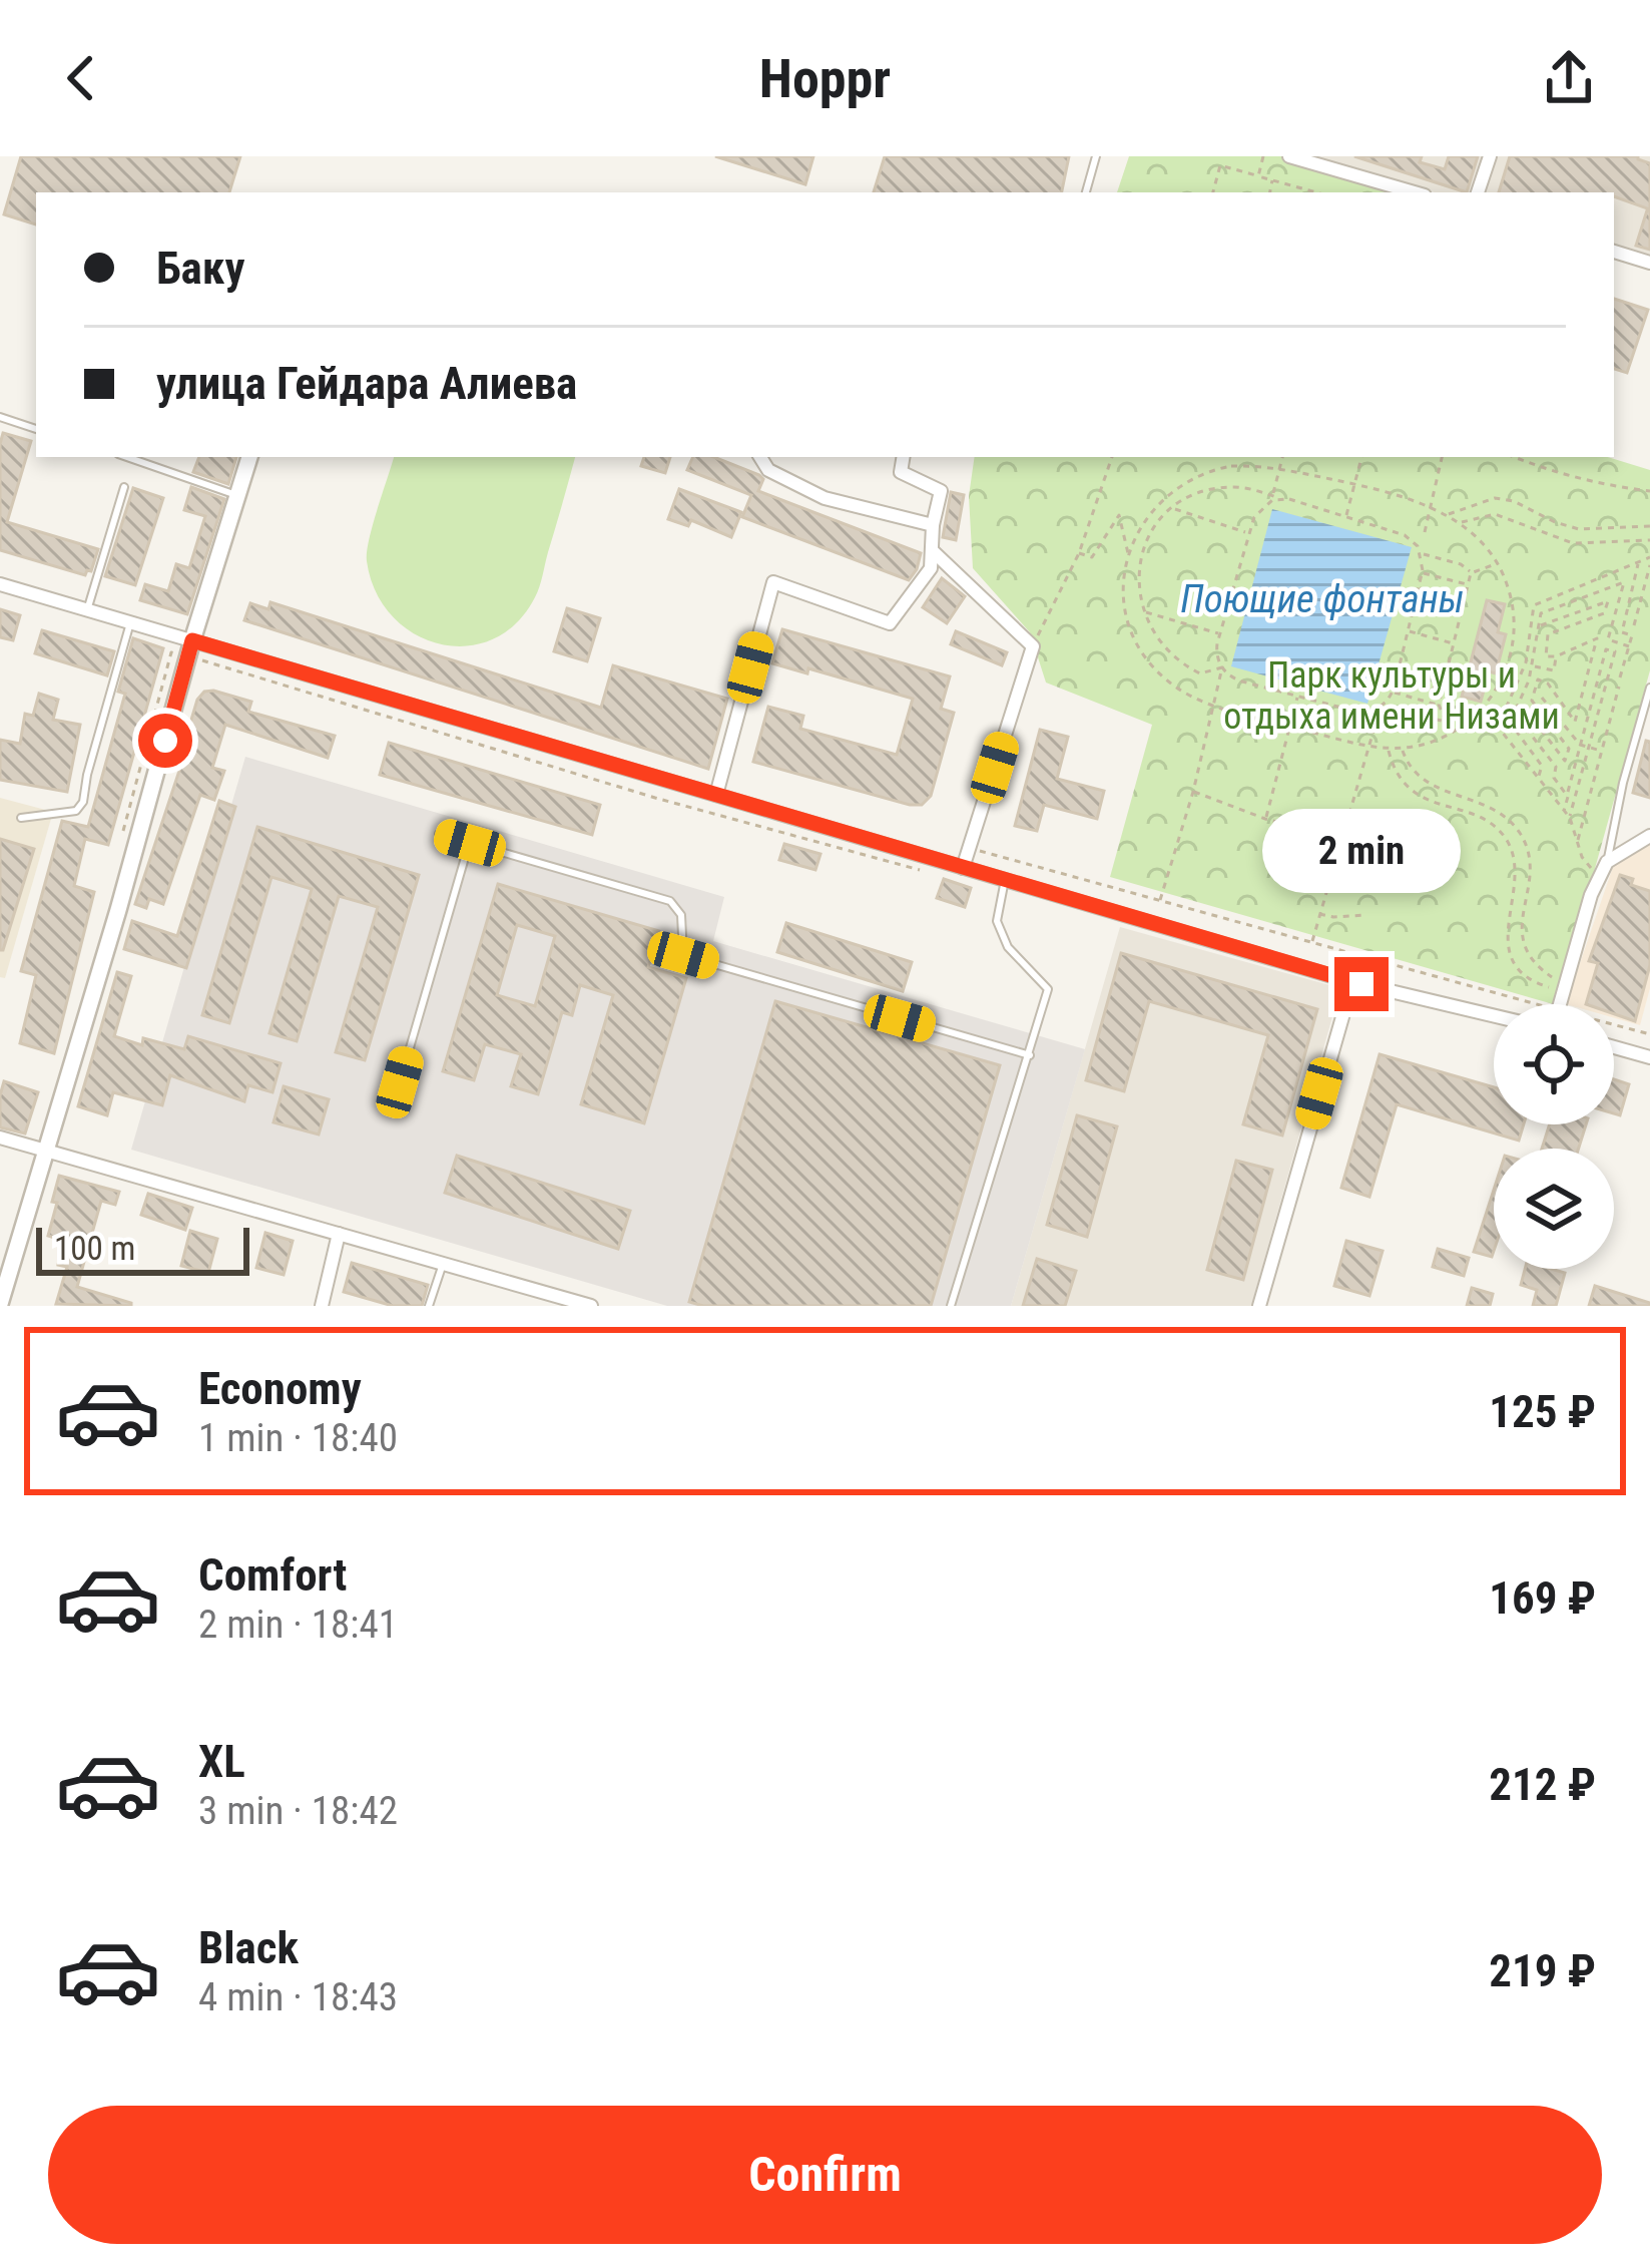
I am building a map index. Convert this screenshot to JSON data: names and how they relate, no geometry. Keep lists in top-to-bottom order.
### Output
{
  "water": ["Поющие фонтаны"],
  "parks": ["Парк культуры и отдыха имени Низами"],
  "scale_bar": "100 m",
  "page": {
    "header": "Hoppr",
    "banner": ["Баку", "улица Гейдара Алиева"],
    "bubble": "2 min",
    "scale": "100 m",
    "list": [
      {
        "name": "Economy",
        "note": "1 min · 18:40",
        "value": "125 ₽"
      },
      {
        "name": "Comfort",
        "note": "2 min · 18:41",
        "value": "169 ₽"
      },
      {
        "name": "XL",
        "note": "3 min · 18:42",
        "value": "212 ₽"
      },
      {
        "name": "Black",
        "note": "4 min · 18:43",
        "value": "219 ₽"
      }
    ],
    "buttons": "Confirm"
  }
}
